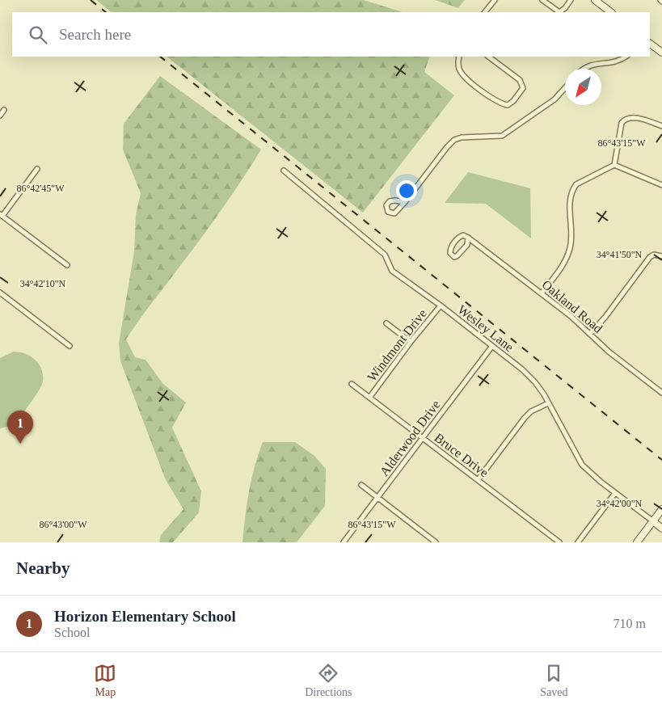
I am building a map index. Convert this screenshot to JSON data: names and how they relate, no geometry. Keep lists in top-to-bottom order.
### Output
{
  "streets": {
    "street": [
      "Oakland Road",
      "Wesley Lane",
      "Windmont Drive",
      "Alderwood Drive",
      "Bruce Drive"
    ]
  },
  "crossings": [
    ["Wesley Lane", "Windmont Drive"],
    ["Wesley Lane", "Alderwood Drive"],
    ["Windmont Drive", "Bruce Drive"],
    ["Alderwood Drive", "Bruce Drive"]
  ],
  "north": "bottom left",
  "page": {
    "search": "Search here",
    "pins": "1",
    "heading": "Nearby",
    "list": [
      {
        "mark": "1",
        "name": "Horizon Elementary School",
        "note": "School",
        "value": "710 m"
      }
    ],
    "nav": ["Map", "Directions", "Saved"]
  },
  "coordinates": [
    "86°43'15\"W",
    "86°42'45\"W",
    "34°41'50\"N",
    "34°42'10\"N",
    "34°42'00\"N",
    "86°43'00\"W"
  ]
}
